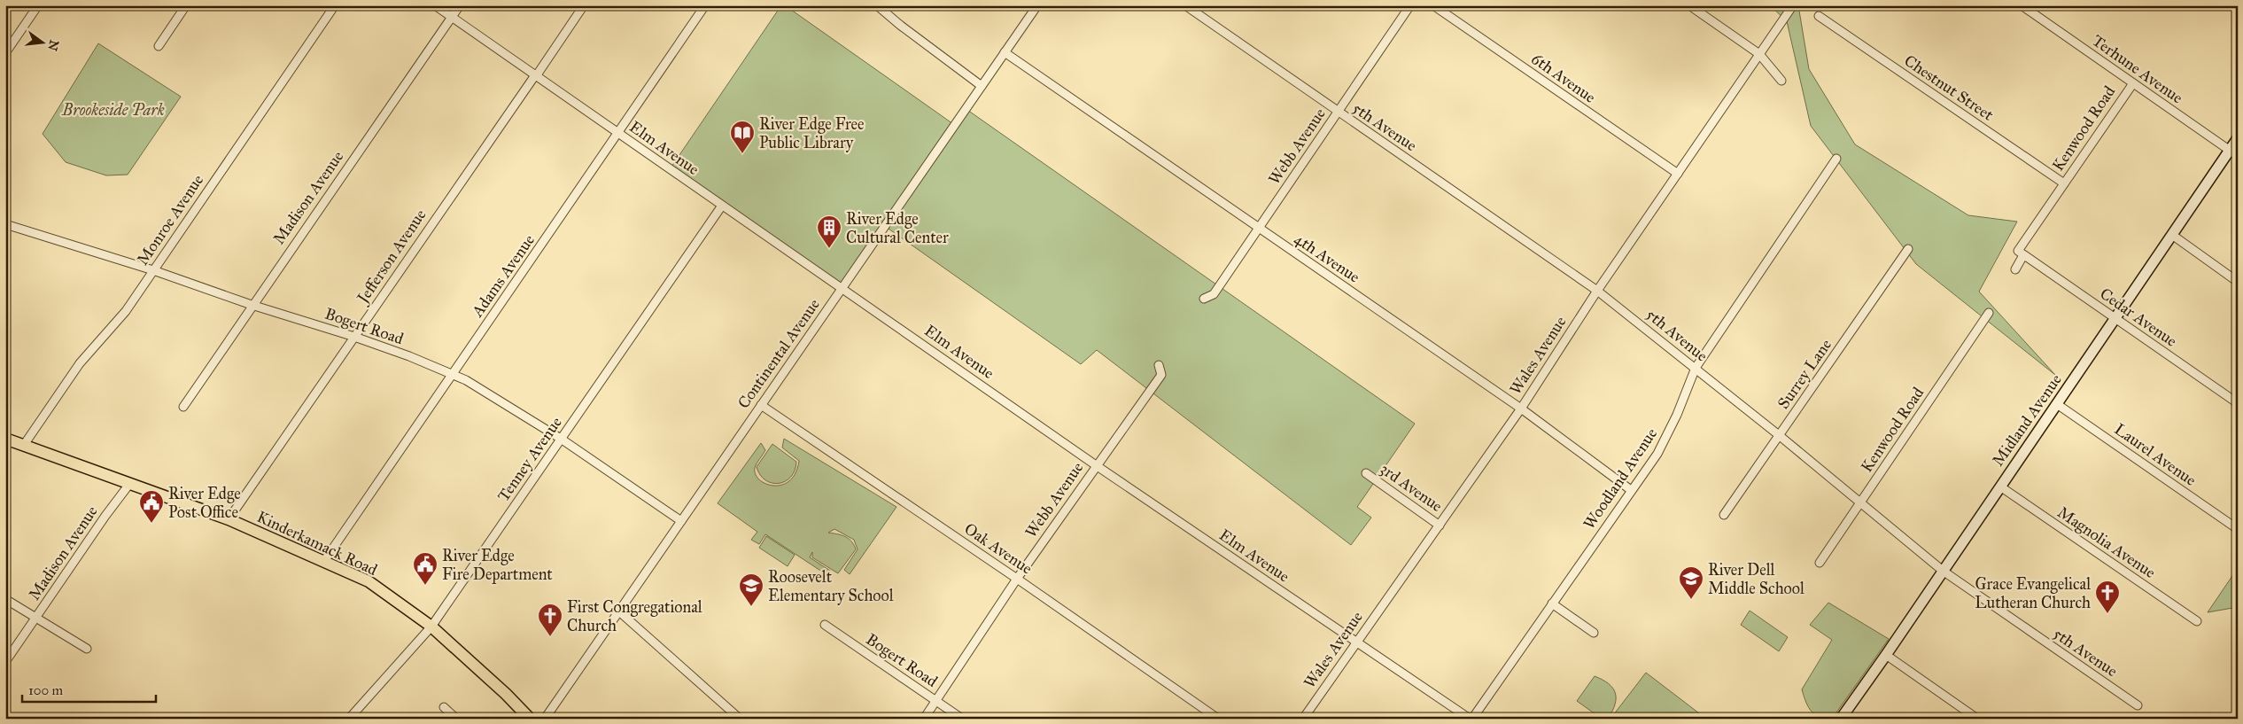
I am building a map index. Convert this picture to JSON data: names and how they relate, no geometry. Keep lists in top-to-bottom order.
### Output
{
  "streets": {
    "main road": ["Kinderkamack Road"],
    "street": [
      "Terhune Avenue",
      "6th Avenue",
      "Chestnut Street",
      "5th Avenue",
      "Kenwood Road",
      "Webb Avenue",
      "Elm Avenue",
      "Madison Avenue",
      "Monroe Avenue",
      "Jefferson Avenue",
      "4th Avenue",
      "Adams Avenue",
      "Cedar Avenue",
      "Bogert Road",
      "Continental Avenue",
      "Wales Avenue",
      "Surrey Lane",
      "Midland Avenue",
      "Laurel Avenue",
      "Tenney Avenue",
      "Woodland Avenue",
      "3rd Avenue",
      "Magnolia Avenue",
      "Oak Avenue"
    ]
  },
  "crossings": [
    ["Terhune Avenue", "Kenwood Road"],
    ["Terhune Avenue", "Midland Avenue"],
    ["6th Avenue", "Wales Avenue"],
    ["Chestnut Street", "Kenwood Road"],
    ["5th Avenue", "Kenwood Road"],
    ["5th Avenue", "Webb Avenue"],
    ["5th Avenue", "Wales Avenue"],
    ["5th Avenue", "Surrey Lane"],
    ["5th Avenue", "Midland Avenue"],
    ["5th Avenue", "Woodland Avenue"],
    ["Kenwood Road", "Cedar Avenue"],
    ["Webb Avenue", "Elm Avenue"],
    ["Webb Avenue", "4th Avenue"],
    ["Webb Avenue", "Bogert Road"],
    ["Webb Avenue", "Oak Avenue"],
    ["Elm Avenue", "Madison Avenue"],
    ["Elm Avenue", "Jefferson Avenue"],
    ["Elm Avenue", "Adams Avenue"],
    ["Elm Avenue", "Continental Avenue"],
    ["Elm Avenue", "Wales Avenue"],
    ["Elm Avenue", "Tenney Avenue"],
    ["Elm Avenue", "Woodland Avenue"],
    ["Madison Avenue", "Bogert Road"],
    ["Madison Avenue", "Kinderkamack Road"],
    ["Monroe Avenue", "Bogert Road"],
    ["Monroe Avenue", "Kinderkamack Road"],
    ["Jefferson Avenue", "Bogert Road"],
    ["Jefferson Avenue", "Kinderkamack Road"],
    ["4th Avenue", "Continental Avenue"],
    ["4th Avenue", "Wales Avenue"],
    ["4th Avenue", "Woodland Avenue"],
    ["Adams Avenue", "Bogert Road"],
    ["Adams Avenue", "Kinderkamack Road"],
    ["Cedar Avenue", "Midland Avenue"],
    ["Bogert Road", "Continental Avenue"],
    ["Bogert Road", "Tenney Avenue"],
    ["Continental Avenue", "Oak Avenue"],
    ["Wales Avenue", "3rd Avenue"],
    ["Midland Avenue", "Laurel Avenue"],
    ["Midland Avenue", "Magnolia Avenue"],
    ["Tenney Avenue", "Kinderkamack Road"]
  ],
  "parks": ["Brookeside Park"],
  "places": {
    "library": ["River Edge Free Public Library"],
    "building": ["River Edge Cultural Center"],
    "public building": ["River Edge Post Office", "River Edge Fire Department"],
    "school or university": ["River Dell Middle School", "Roosevelt Elementary School"],
    "church": ["Grace Evangelical Lutheran Church", "First Congregational Church"]
  },
  "scale_bar": "100 m",
  "north": "right"
}
